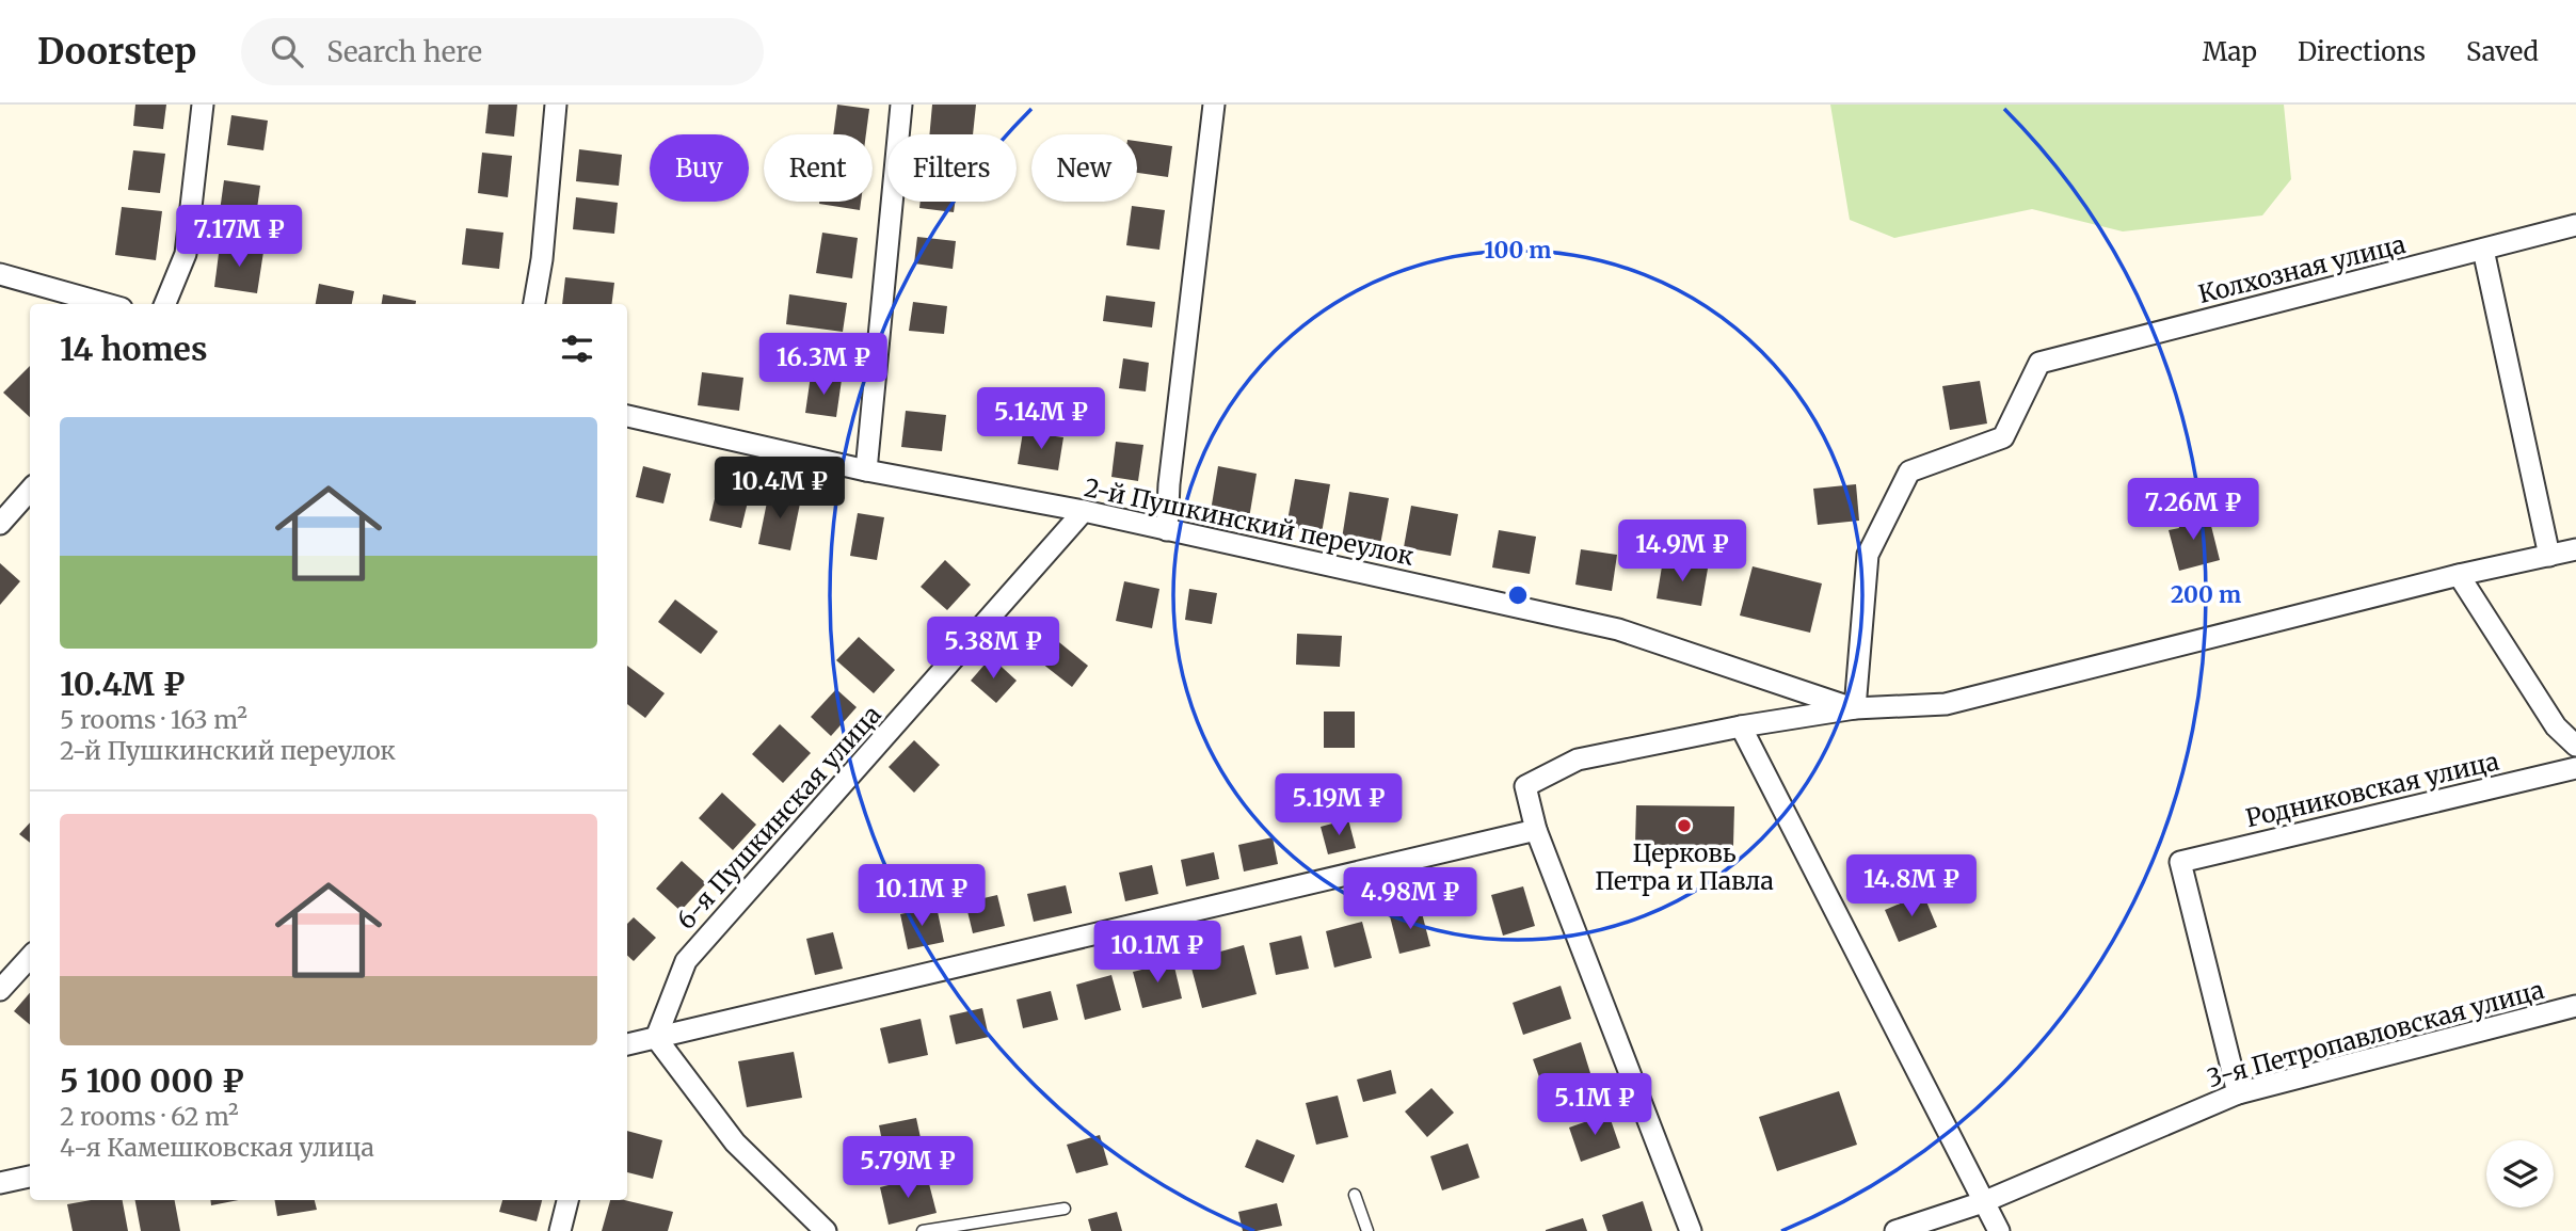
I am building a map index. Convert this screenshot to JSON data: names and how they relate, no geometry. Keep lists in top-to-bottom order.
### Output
{
  "streets": {
    "street": [
      "Колхозная улица",
      "2-й Пушкинский переулок",
      "Родниковская улица",
      "6-я Пушкинская улица",
      "3-я Петропавловская улица"
    ]
  },
  "crossings": [
    ["Колхозная улица", "2-й Пушкинский переулок"],
    ["2-й Пушкинский переулок", "6-я Пушкинская улица"],
    ["Родниковская улица", "3-я Петропавловская улица"]
  ],
  "places": ["Церковь Петра и Павла"],
  "page": {
    "header": "Doorstep",
    "search": "Search here",
    "nav": ["Map", "Directions", "Saved"],
    "chip": [
      "Buy",
      "Rent",
      "Filters",
      "New"
    ],
    "price": [
      "7.17M ₽",
      "16.3M ₽",
      "5.14M ₽",
      "10.4M ₽",
      "7.26M ₽",
      "14.9M ₽",
      "5.38M ₽",
      "5.19M ₽",
      "14.8M ₽",
      "10.1M ₽",
      "4.98M ₽",
      "10.1M ₽",
      "5.1M ₽",
      "5.79M ₽"
    ],
    "heading": "14 homes",
    "list": [
      {
        "name": "10.4M ₽",
        "note": "5 rooms · 163 m² · 2-й Пушкинский переулок"
      },
      {
        "name": "5 100 000 ₽",
        "note": "2 rooms · 62 m² · 4-я Камешковская улица"
      }
    ]
  },
  "rings": ["100 m", "200 m"]
}
